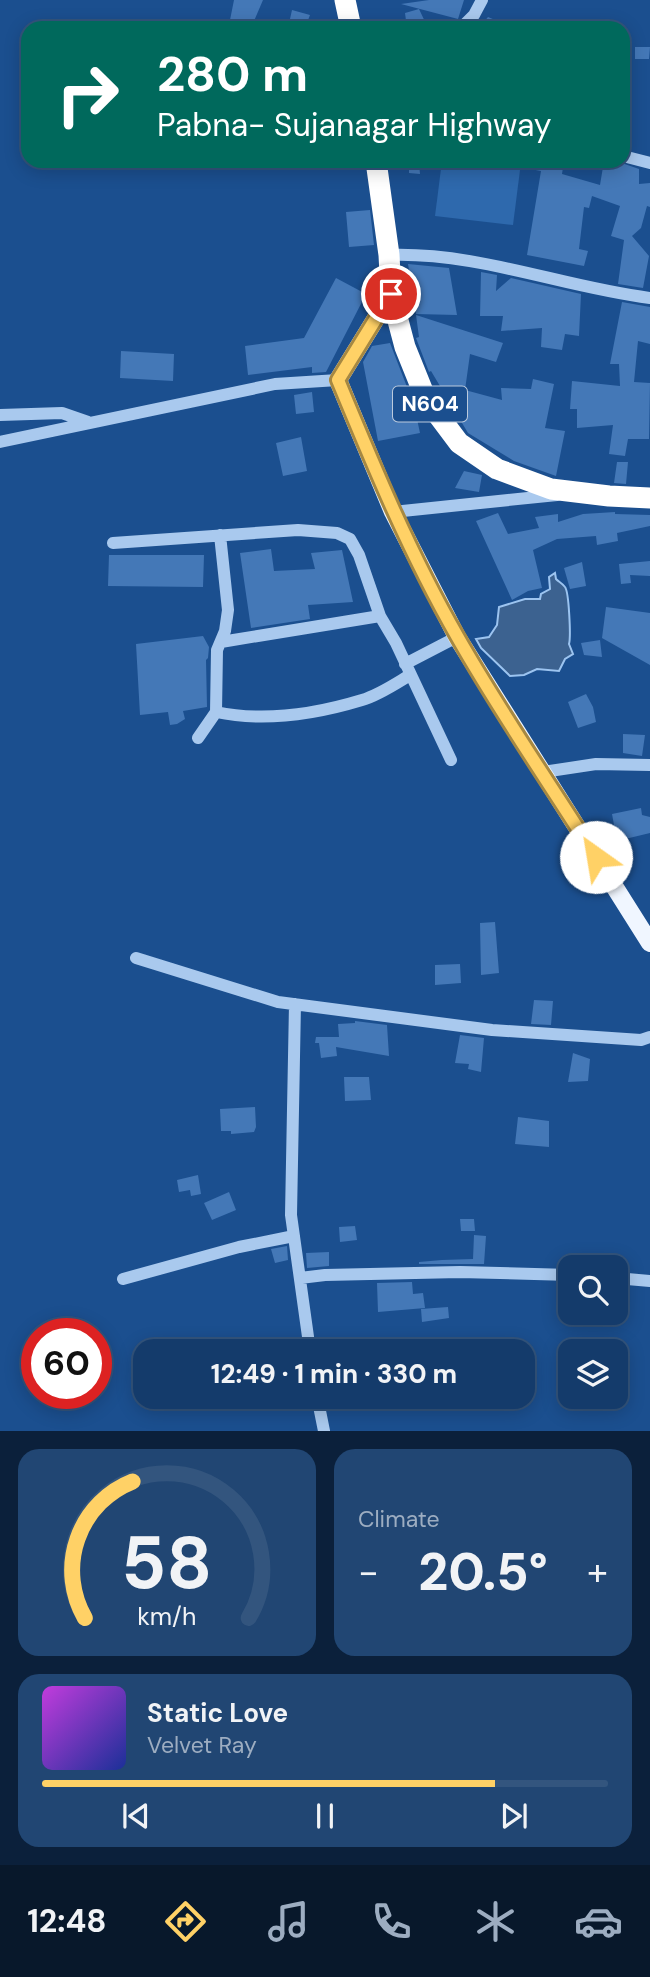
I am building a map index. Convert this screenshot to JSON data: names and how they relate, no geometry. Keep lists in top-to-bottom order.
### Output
{
  "streets": {
    "highway": ["N604"]
  },
  "page": {
    "turn": ["280 m", "Pabna- Sujanagar Highway"],
    "limit": "60",
    "trip": "12:49 · 1 min · 330 m",
    "tile": "Climate",
    "heat": ["−", "20.5°", "+"],
    "song": ["Static Love", "Velvet Ray"],
    "tabs": "12:48",
    "gauge": ["58", "km/h"]
  }
}
